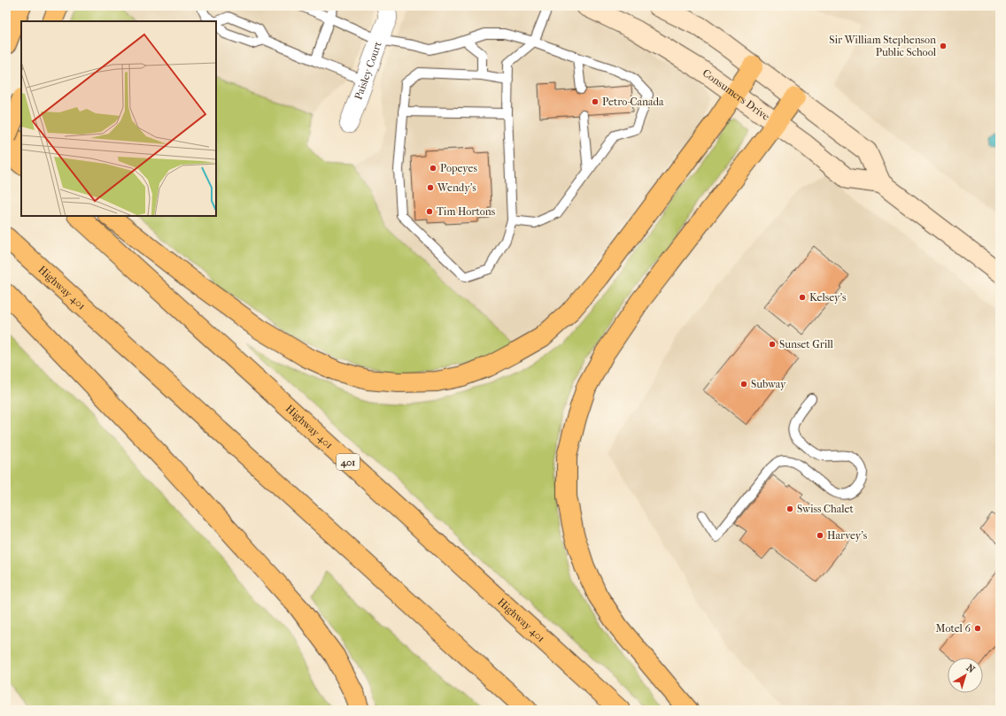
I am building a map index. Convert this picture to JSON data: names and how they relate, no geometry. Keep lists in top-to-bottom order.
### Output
{
  "streets": {
    "main road": ["Consumers Drive", "Highway 401", "401"],
    "street": ["Paisley Court"]
  },
  "places": [
    "Sir William Stephenson Public School",
    "Petro-Canada",
    "Popeyes",
    "Wendy's",
    "Tim Hortons",
    "Kelsey's",
    "Sunset Grill",
    "Subway",
    "Swiss Chalet",
    "Harvey's",
    "Motel 6"
  ],
  "north": "top right"
}
